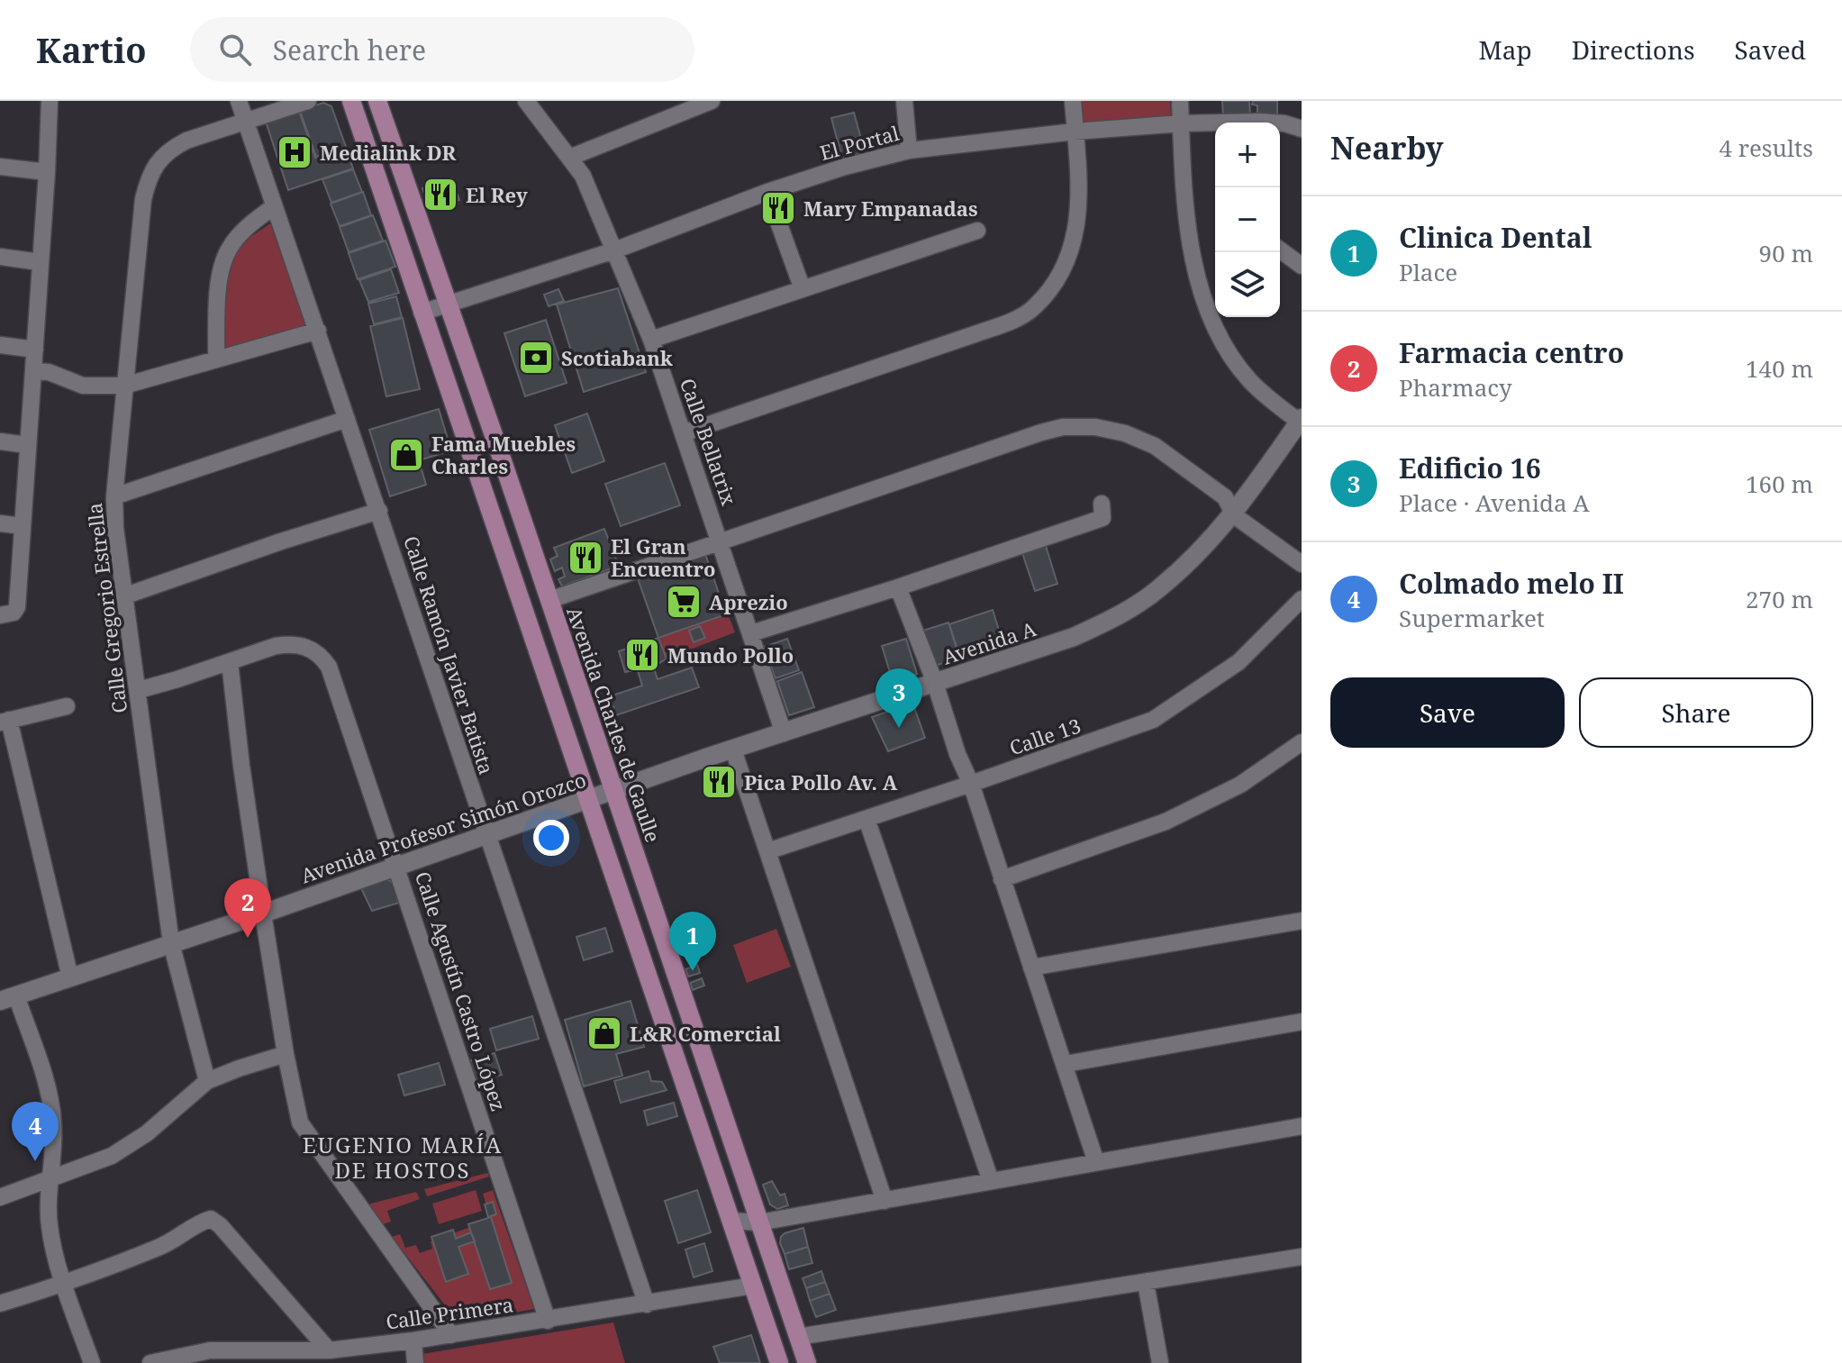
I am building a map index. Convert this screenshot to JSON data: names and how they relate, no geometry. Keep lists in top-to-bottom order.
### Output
{
  "streets": {
    "main road": ["Avenida A", "Avenida Charles de Gaulle", "Avenida Profesor Simón Orozco"],
    "street": [
      "El Portal",
      "Calle Bellatrix",
      "Calle Gregorio Estrella",
      "Calle Ramón Javier Batista",
      "Calle 13",
      "Calle Agustín Castro López",
      "Calle Primera"
    ]
  },
  "crossings": [
    ["El Portal", "Calle Bellatrix"],
    ["El Portal", "Avenida Charles de Gaulle"],
    ["Calle Bellatrix", "Avenida A"],
    ["Calle Gregorio Estrella", "Calle Ramón Javier Batista"],
    ["Calle Gregorio Estrella", "Avenida Profesor Simón Orozco"],
    ["Calle Gregorio Estrella", "Calle Agustín Castro López"],
    ["Avenida A", "Avenida Charles de Gaulle"],
    ["Avenida A", "Avenida Profesor Simón Orozco"],
    ["Calle Ramón Javier Batista", "Avenida Profesor Simón Orozco"],
    ["Calle Ramón Javier Batista", "Calle Primera"],
    ["Avenida Charles de Gaulle", "Avenida Profesor Simón Orozco"],
    ["Avenida Profesor Simón Orozco", "Calle Agustín Castro López"],
    ["Calle Agustín Castro López", "Calle Primera"]
  ],
  "districts": ["EUGENIO MARÍA DE HOSTOS"],
  "places": {
    "hospital": ["Medialink DR"],
    "restaurant": [
      "El Rey",
      "Mary Empanadas",
      "El Gran Encuentro",
      "Mundo Pollo",
      "Pica Pollo Av. A"
    ],
    "bank": ["Scotiabank"],
    "shop": ["Fama Muebles Charles", "L&R Comercial"],
    "supermarket": ["Aprezio"]
  },
  "page": {
    "header": "Kartio",
    "search": "Search here",
    "nav": ["Map", "Directions", "Saved"],
    "heading": ["Nearby", "4 results"],
    "map_buttons": ["+", "−"],
    "list": [
      {
        "mark": "1",
        "name": "Clinica Dental",
        "note": "Place",
        "value": "90 m"
      },
      {
        "mark": "2",
        "name": "Farmacia centro",
        "note": "Pharmacy",
        "value": "140 m"
      },
      {
        "mark": "3",
        "name": "Edificio 16",
        "note": "Place · Avenida A",
        "value": "160 m"
      },
      {
        "mark": "4",
        "name": "Colmado melo II",
        "note": "Supermarket",
        "value": "270 m"
      }
    ],
    "buttons": ["Save", "Share"],
    "pins": [
      "3",
      "2",
      "1",
      "4"
    ]
  }
}
